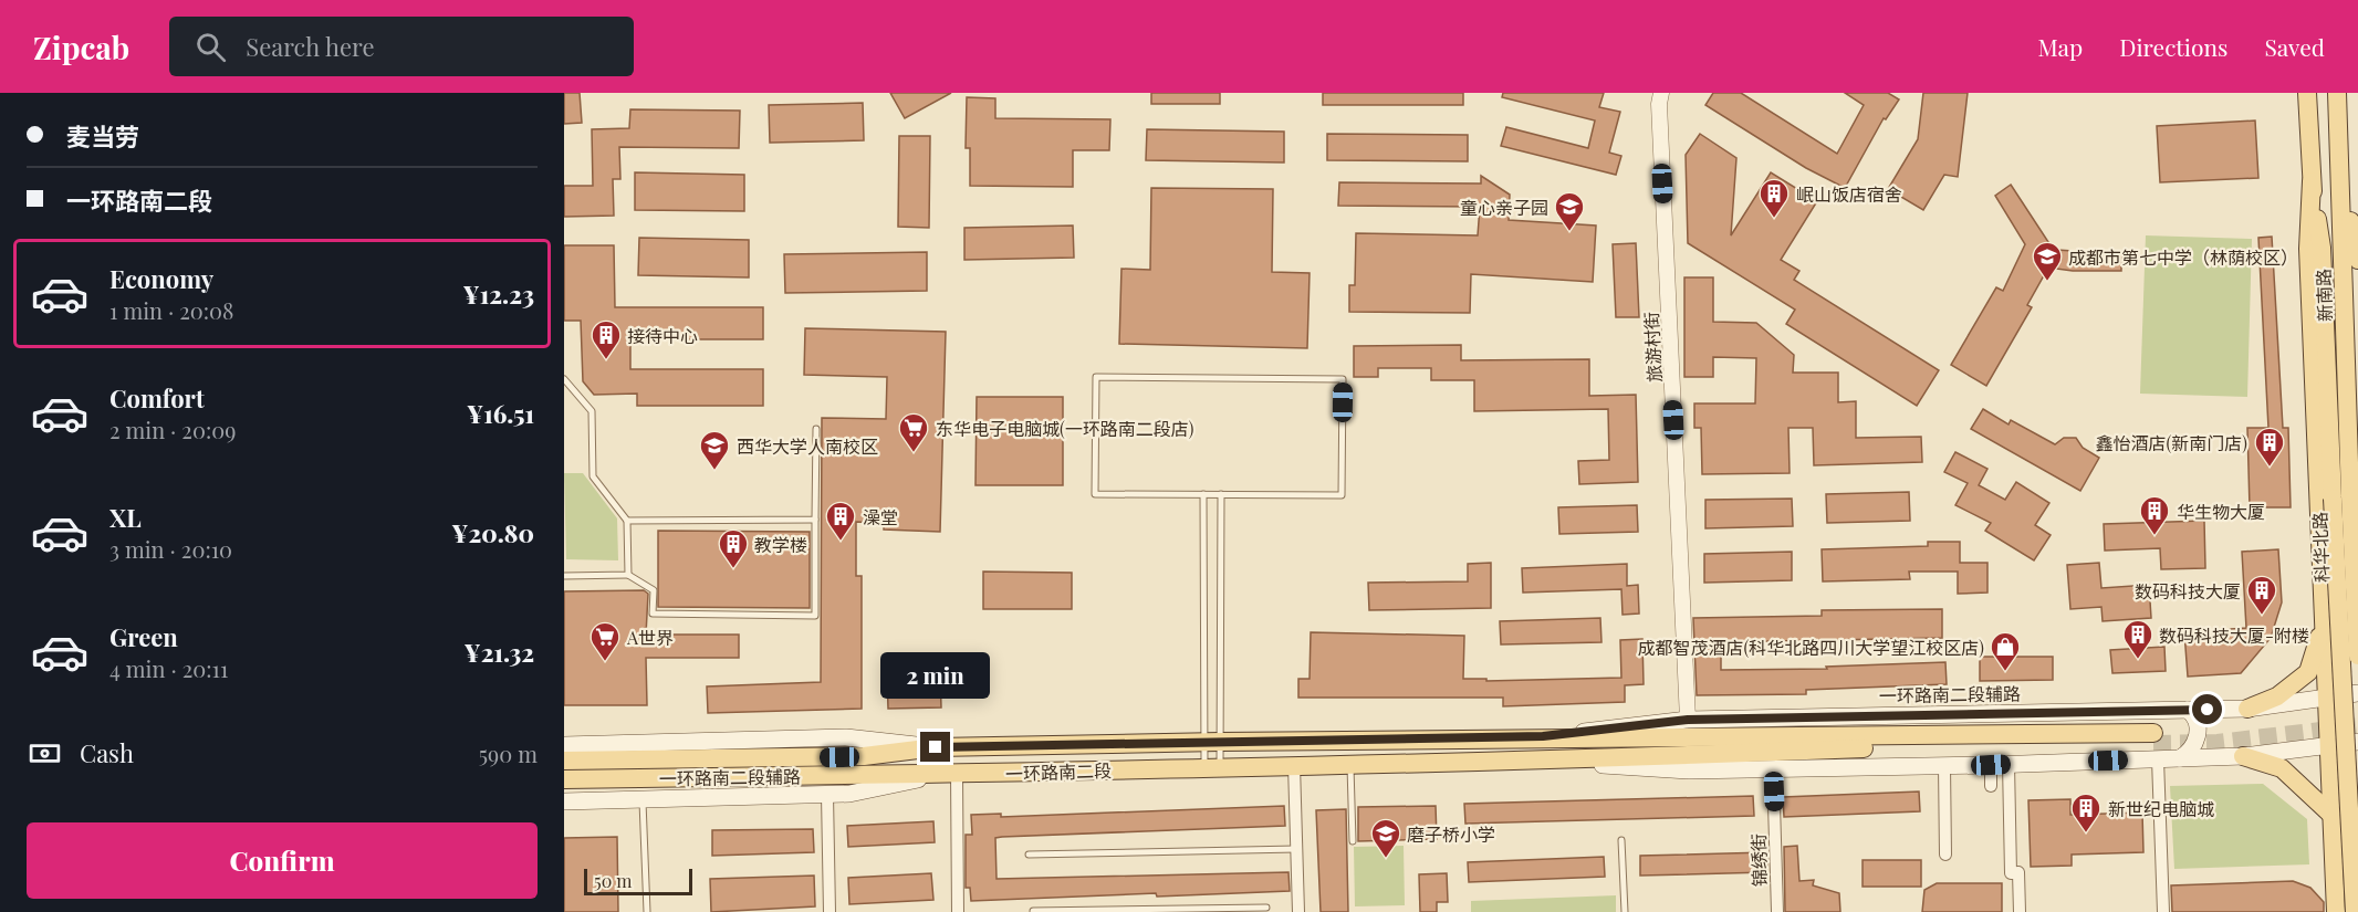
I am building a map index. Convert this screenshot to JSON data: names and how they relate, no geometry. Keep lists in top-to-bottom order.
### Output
{
  "streets": {
    "main road": [
      "新南路",
      "科华北路",
      "一环路南二段辅路",
      "一环路南二段"
    ],
    "street": ["旅游村街", "锦绣街"]
  },
  "crossings": [
    ["新南路", "科华北路"],
    ["旅游村街", "一环路南二段辅路"],
    ["科华北路", "一环路南二段辅路"],
    ["一环路南二段辅路", "一环路南二段"]
  ],
  "places": {
    "building": [
      "岷山饭店宿舍",
      "接待中心",
      "鑫怡酒店(新南门店)",
      "华生物大厦",
      "澡堂",
      "教学楼",
      "数码科技大厦",
      "数码科技大厦-附楼",
      "新世纪电脑城"
    ],
    "school or university": [
      "童心亲子园",
      "成都市第七中学（林荫校区）",
      "西华大学人南校区",
      "磨子桥小学"
    ],
    "supermarket": ["东华电子电脑城(一环路南二段店)", "A世界"],
    "shop": ["成都智茂酒店(科华北路四川大学望江校区店)"]
  },
  "scale_bar": "50 m",
  "page": {
    "header": "Zipcab",
    "search": "Search here",
    "nav": ["Map", "Directions", "Saved"],
    "banner": ["麦当劳", "一环路南二段"],
    "list": [
      {
        "name": "Economy",
        "note": "1 min · 20:08",
        "value": "¥12.23"
      },
      {
        "name": "Comfort",
        "note": "2 min · 20:09",
        "value": "¥16.51"
      },
      {
        "name": "XL",
        "note": "3 min · 20:10",
        "value": "¥20.80"
      },
      {
        "name": "Green",
        "note": "4 min · 20:11",
        "value": "¥21.32"
      }
    ],
    "bubble": "2 min",
    "pay": ["Cash", "590 m"],
    "buttons": "Confirm",
    "scale": "50 m"
  }
}
